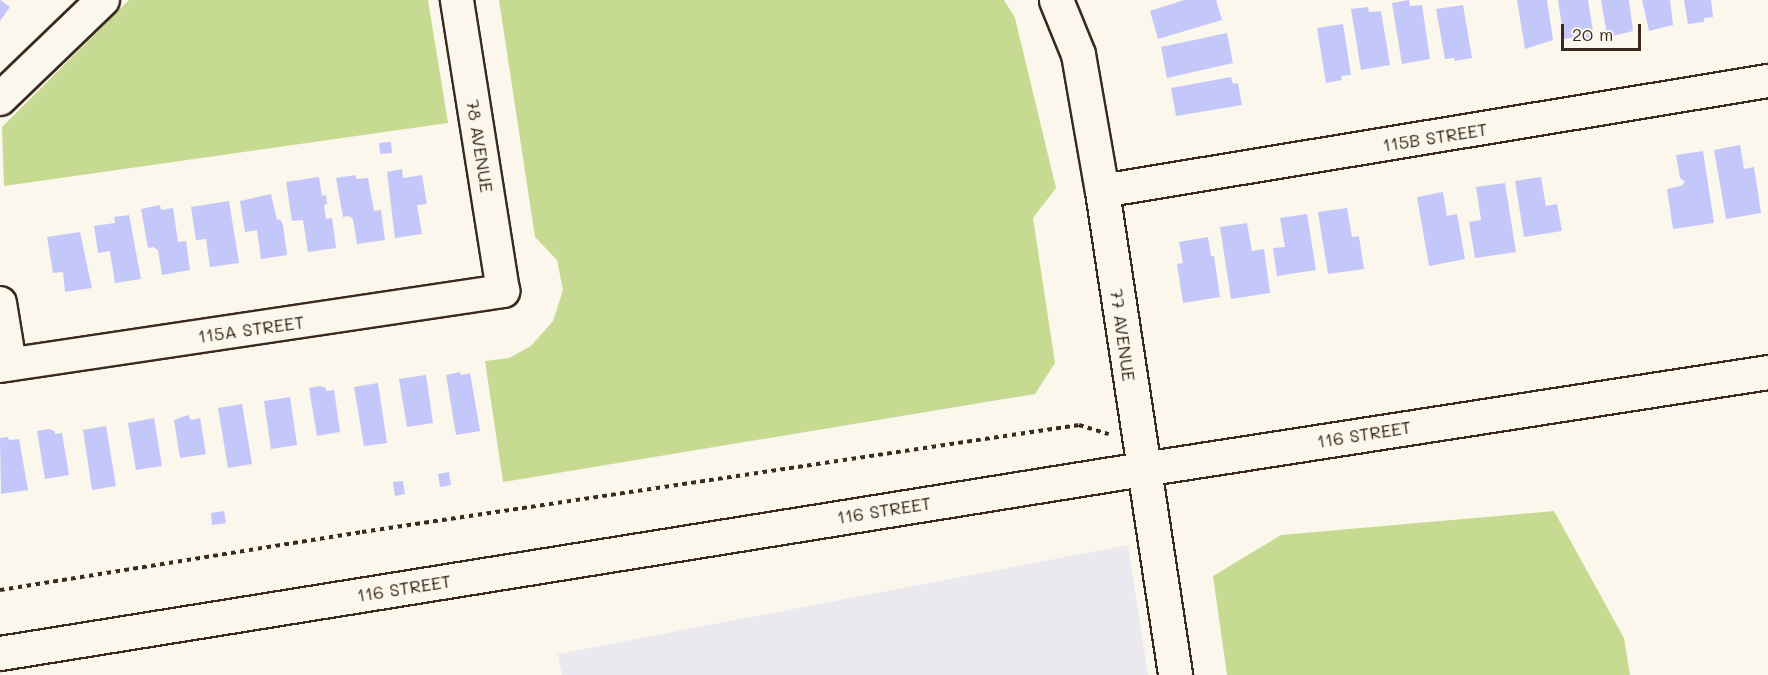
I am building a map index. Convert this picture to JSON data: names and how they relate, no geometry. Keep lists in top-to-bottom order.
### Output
{
  "streets": {
    "main road": ["77 AVENUE", "116 STREET"],
    "street": ["115B STREET", "78 AVENUE", "115A STREET"]
  },
  "crossings": [
    ["115B STREET", "77 AVENUE"],
    ["78 AVENUE", "115A STREET"],
    ["77 AVENUE", "116 STREET"]
  ],
  "scale_bar": "20 m"
}
